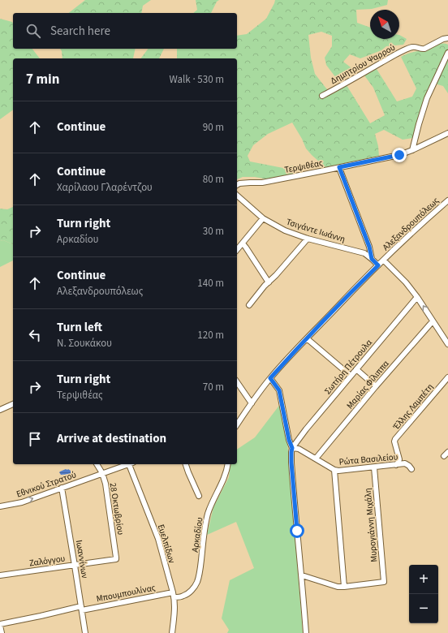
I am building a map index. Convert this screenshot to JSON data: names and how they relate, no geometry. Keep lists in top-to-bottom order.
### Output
{
  "streets": {
    "street": [
      "Δημητρίου Ψαρρού",
      "Τερψιθέας",
      "Αλεξανδρουπόλεως",
      "Τσιγάντε Ιωάννη",
      "Σωτήρη Πέτρουλα",
      "Μαρίας Φίλιππα",
      "Έλλης Λαμπέτη",
      "Ρώτα Βασιλείου",
      "Εθνικού Στρατού",
      "28 Οκτωβρίου",
      "Μυρογιάννη Μιχάλη",
      "Αρκαδίου",
      "Ευελπίδων",
      "Ιωαννίνων",
      "Ζαλόγγου",
      "Μπουμπουλίνας"
    ]
  },
  "crossings": [
    ["Αλεξανδρουπόλεως", "Τσιγάντε Ιωάννη"],
    ["Σωτήρη Πέτρουλα", "Ρώτα Βασιλείου"],
    ["Μαρίας Φίλιππα", "Ρώτα Βασιλείου"],
    ["Έλλης Λαμπέτη", "Ρώτα Βασιλείου"],
    ["Ρώτα Βασιλείου", "Μυρογιάννη Μιχάλη"],
    ["Εθνικού Στρατού", "28 Οκτωβρίου"],
    ["Εθνικού Στρατού", "Ιωαννίνων"],
    ["28 Οκτωβρίου", "Ζαλόγγου"],
    ["Αρκαδίου", "Ευελπίδων"],
    ["Αρκαδίου", "Μπουμπουλίνας"],
    ["Ευελπίδων", "Μπουμπουλίνας"],
    ["Ιωαννίνων", "Ζαλόγγου"],
    ["Ιωαννίνων", "Μπουμπουλίνας"]
  ],
  "one_way": ["Εθνικού Στρατού"],
  "north": "top left",
  "page": {
    "search": "Search here",
    "heading": ["7 min", "Walk · 530 m"],
    "list": [
      ["Continue", "90 m"],
      ["Continue", "Χαρίλαου Γλαρέντζου", "80 m"],
      ["Turn right", "Αρκαδίου", "30 m"],
      ["Continue", "Αλεξανδρουπόλεως", "140 m"],
      ["Turn left", "Ν. Σουκάκου", "120 m"],
      ["Turn right", "Τερψιθέας", "70 m"],
      "Arrive at destination"
    ],
    "map_buttons": ["+", "−"]
  }
}
